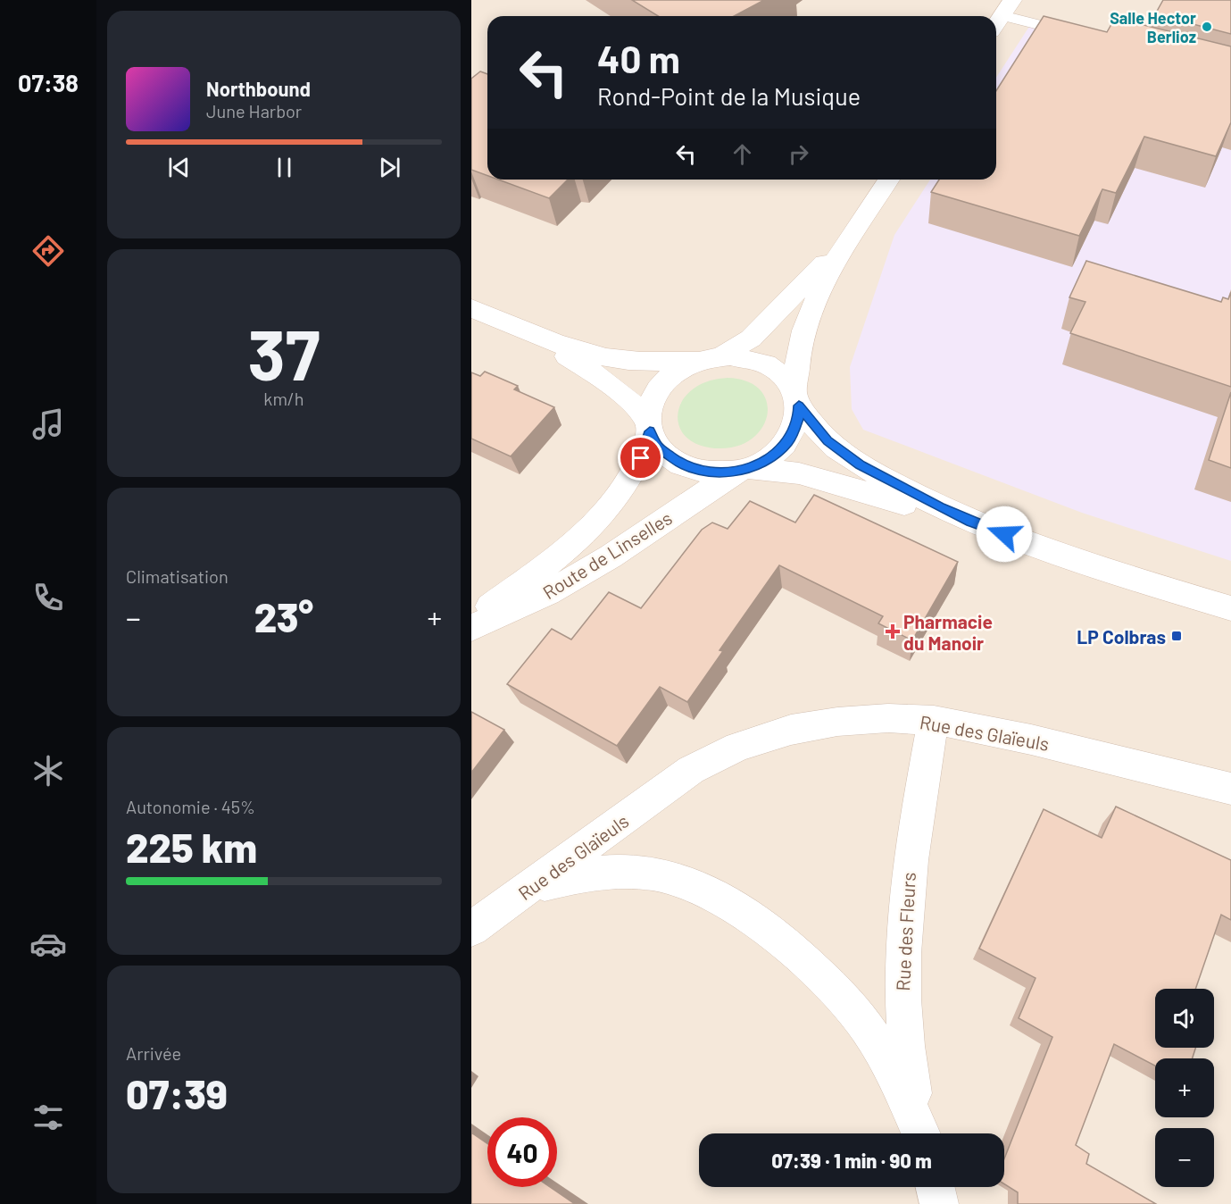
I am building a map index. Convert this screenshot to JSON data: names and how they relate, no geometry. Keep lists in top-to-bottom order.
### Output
{
  "streets": {
    "street": ["Route de Linselles", "Rue des Glaïeuls", "Rue des Fleurs"]
  },
  "crossings": [
    ["Rue des Glaïeuls", "Rue des Fleurs"]
  ],
  "places": {
    "other": ["Salle Hector Berlioz"],
    "health": ["Pharmacie du Manoir"],
    "transit": ["LP Colbras"]
  },
  "page": {
    "tabs": "07:38",
    "turn": ["40 m", "Rond-Point de la Musique"],
    "song": ["Northbound", "June Harbor"],
    "tile": [
      ["37", "km/h"],
      "Climatisation",
      ["Autonomie · 45%", "225 km"],
      ["Arrivée", "07:39"]
    ],
    "heat": ["−", "23°", "+"],
    "map_buttons": ["+", "−"],
    "limit": "40",
    "trip": "07:39 · 1 min · 90 m"
  }
}
